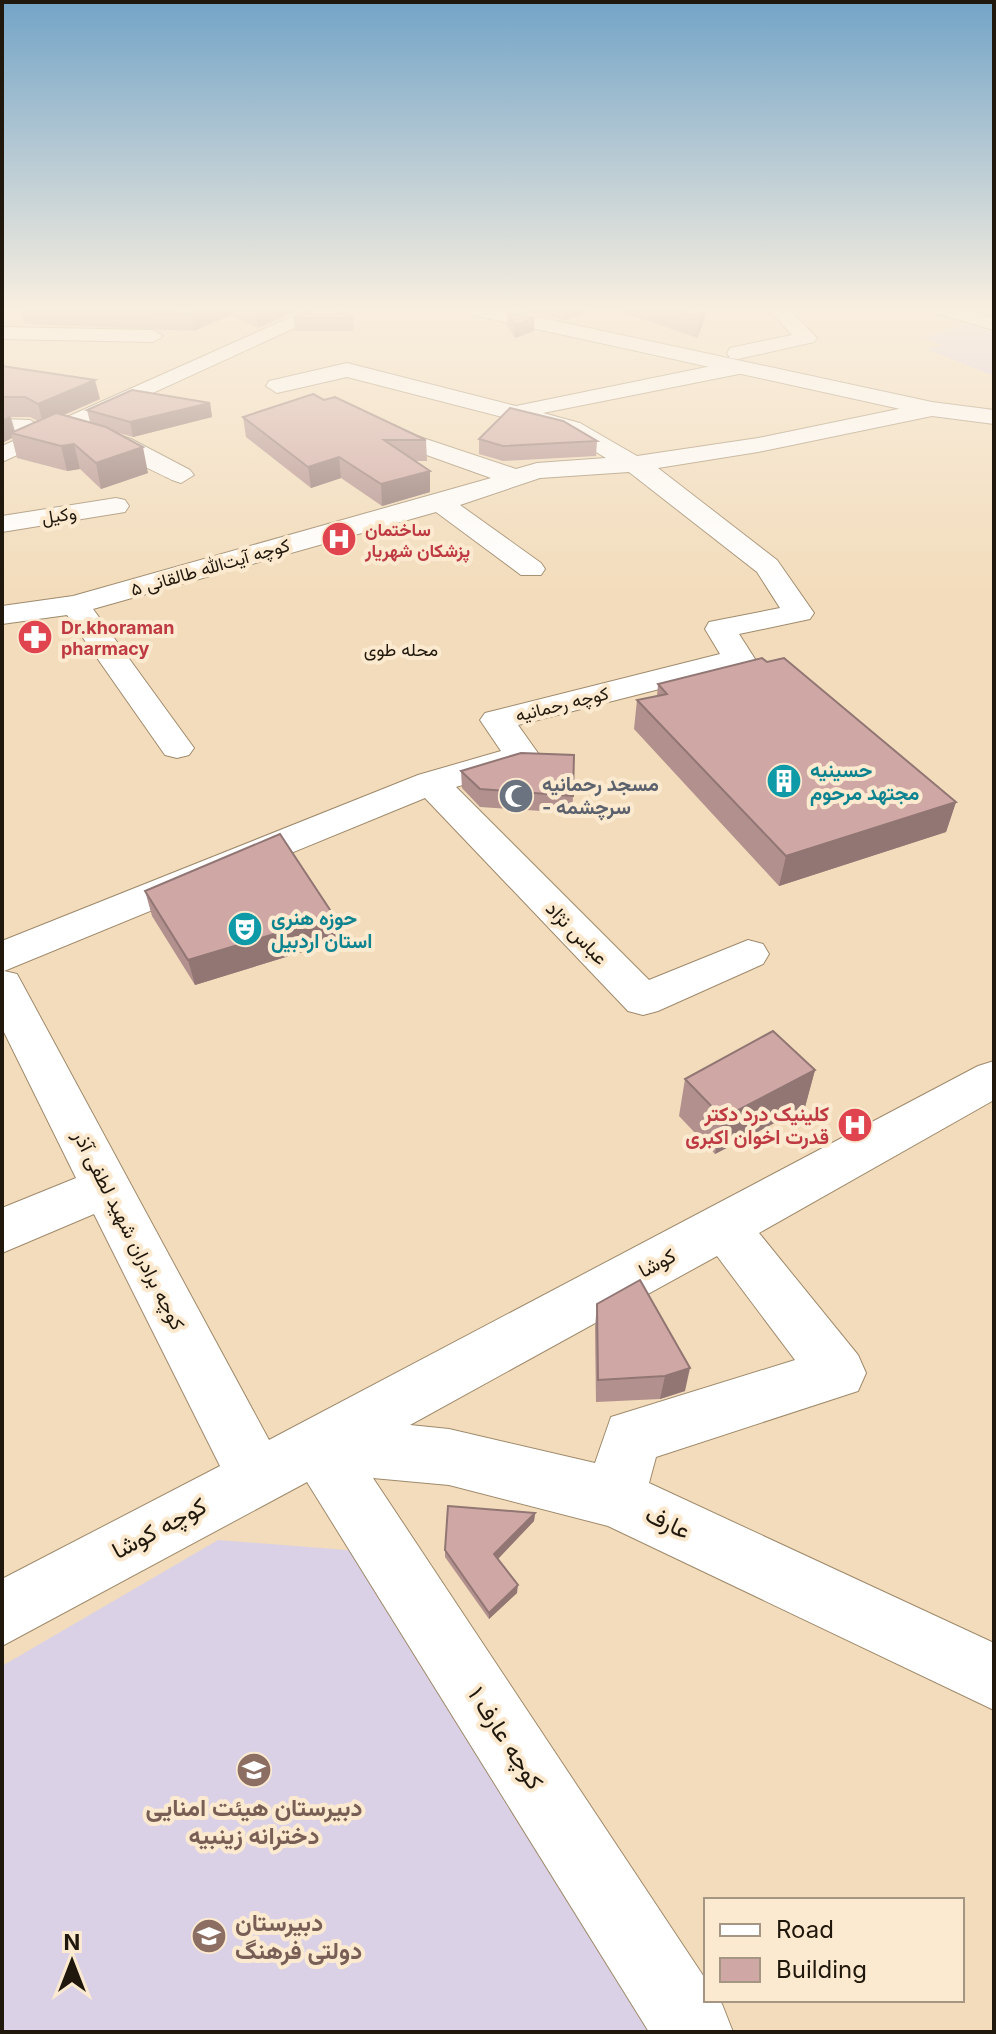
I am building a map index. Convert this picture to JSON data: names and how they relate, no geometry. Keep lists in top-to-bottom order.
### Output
{
  "streets": {
    "street": [
      "وکیل",
      "کوچه آیت‌الله طالقانی ۵",
      "کوچه رحمانیه",
      "عباس نژاد",
      "کوچه برادران شهید لطفی آذر",
      "کوشا",
      "عارف",
      "کوچه کوشا",
      "کوچه عارف ۱"
    ]
  },
  "crossings": [
    ["کوچه آیت‌الله طالقانی ۵", "کوچه رحمانیه"],
    ["کوچه رحمانیه", "عباس نژاد"],
    ["کوچه برادران شهید لطفی آذر", "کوچه کوشا"],
    ["کوشا", "عارف"],
    ["کوشا", "کوچه کوشا"],
    ["کوشا", "کوچه عارف ۱"],
    ["عارف", "کوچه کوشا"],
    ["عارف", "کوچه عارف ۱"],
    ["کوچه کوشا", "کوچه عارف ۱"]
  ],
  "districts": ["محله طوی"],
  "places": {
    "hospital": ["ساختمان پزشکان شهریار", "کلینیک درد دکتر قدرت اخوان اکبری"],
    "pharmacy": ["Dr.khoraman pharmacy"],
    "building": ["حسینیه مجتهد مرحوم"],
    "mosque": ["مسجد رحمانیه - سرچشمه"],
    "theatre": ["حوزه هنری استان اردبیل"],
    "school or university": ["دبیرستان هیئت امنایی دخترانه زینبیه", "دبیرستان دولتی فرهنگ"]
  },
  "legend": ["Road", "Building"],
  "north": "top"
}
